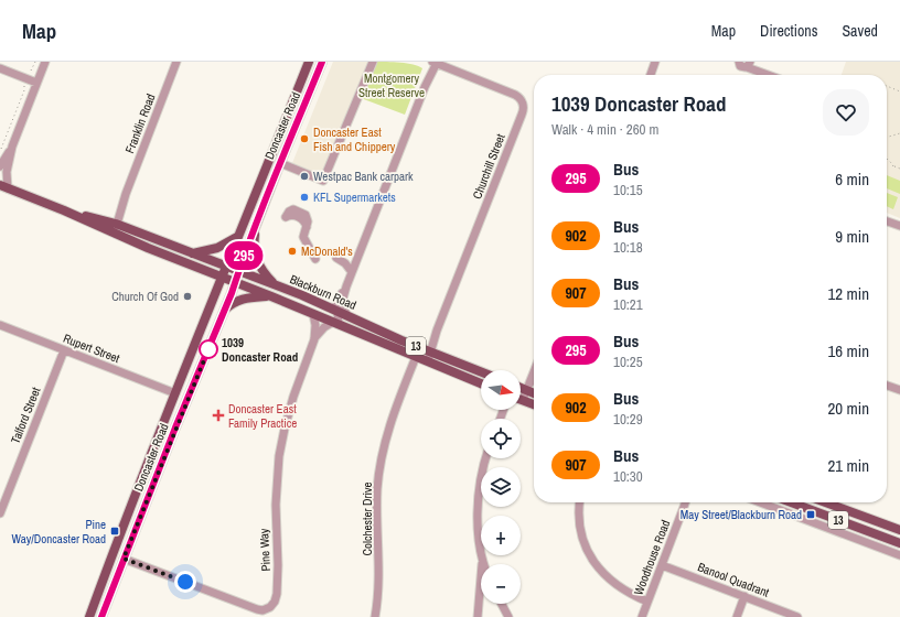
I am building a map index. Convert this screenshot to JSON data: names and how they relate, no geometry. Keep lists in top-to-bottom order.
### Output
{
  "streets": {
    "main road": ["Doncaster Road", "Blackburn Road", "13"],
    "street": [
      "Franklin Road",
      "Churchill Street",
      "Rupert Street",
      "Talford Street",
      "Colchester Drive",
      "Pine Way",
      "Woodhouse Road",
      "Banool Quadrant"
    ]
  },
  "crossings": [
    ["Franklin Road", "Blackburn Road"],
    ["Doncaster Road", "Blackburn Road"],
    ["Doncaster Road", "Rupert Street"],
    ["Doncaster Road", "Pine Way"],
    ["Churchill Street", "Blackburn Road"],
    ["Churchill Street", "Colchester Drive"],
    ["Blackburn Road", "Colchester Drive"],
    ["Blackburn Road", "Pine Way"],
    ["Rupert Street", "Talford Street"],
    ["Woodhouse Road", "Banool Quadrant"]
  ],
  "parks": ["Montgomery Street Reserve"],
  "places": {
    "other": [
      "Doncaster East Fish and Chippery",
      "Westpac Bank carpark",
      "KFL Supermarkets",
      "McDonald's",
      "Church Of God",
      "1039 Doncaster Road"
    ],
    "health": ["Doncaster East Family Practice"],
    "transit": ["May Street/Blackburn Road", "Pine Way/Doncaster Road"]
  },
  "lines": ["bus line 295"],
  "north": "right",
  "page": {
    "header": "Map",
    "nav": ["Map", "Directions", "Saved"],
    "on_map": "295",
    "heading": ["1039 Doncaster Road", "Walk · 4 min · 260 m"],
    "list": [
      {
        "mark": "295",
        "name": "Bus",
        "note": "10:15",
        "value": "6 min"
      },
      {
        "mark": "902",
        "name": "Bus",
        "note": "10:18",
        "value": "9 min"
      },
      {
        "mark": "907",
        "name": "Bus",
        "note": "10:21",
        "value": "12 min"
      },
      {
        "mark": "295",
        "name": "Bus",
        "note": "10:25",
        "value": "16 min"
      },
      {
        "mark": "902",
        "name": "Bus",
        "note": "10:29",
        "value": "20 min"
      },
      {
        "mark": "907",
        "name": "Bus",
        "note": "10:30",
        "value": "21 min"
      }
    ],
    "map_buttons": ["+", "−"]
  }
}
